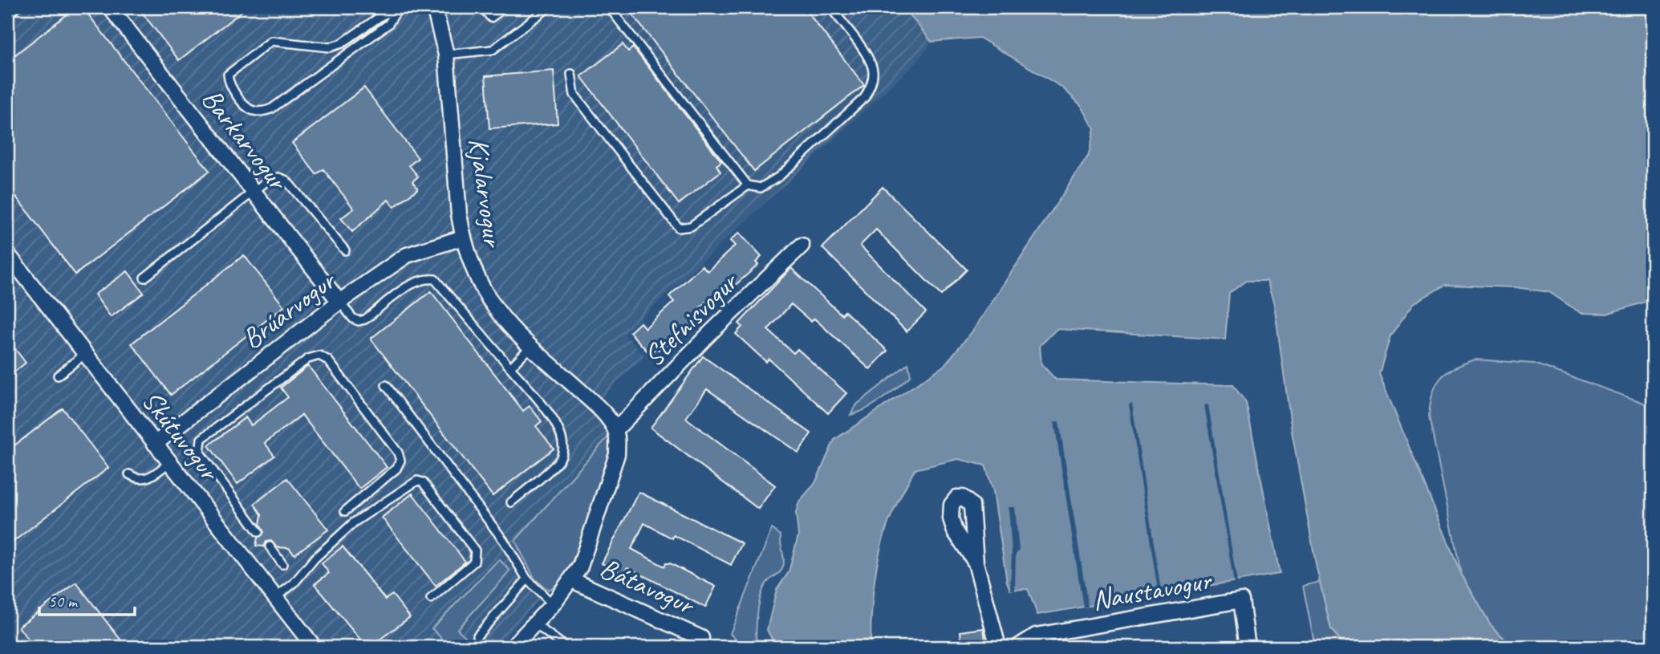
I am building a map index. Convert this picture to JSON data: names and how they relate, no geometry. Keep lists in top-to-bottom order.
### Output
{
  "streets": {
    "street": [
      "Barkarvogur",
      "Kjalarvogur",
      "Brúarvogur",
      "Stefnisvogur",
      "Skútuvogur",
      "Bátavogur",
      "Naustavogur"
    ]
  },
  "crossings": [
    ["Barkarvogur", "Brúarvogur"],
    ["Kjalarvogur", "Brúarvogur"],
    ["Kjalarvogur", "Stefnisvogur"],
    ["Brúarvogur", "Skútuvogur"]
  ],
  "scale_bar": "50 m"
}
